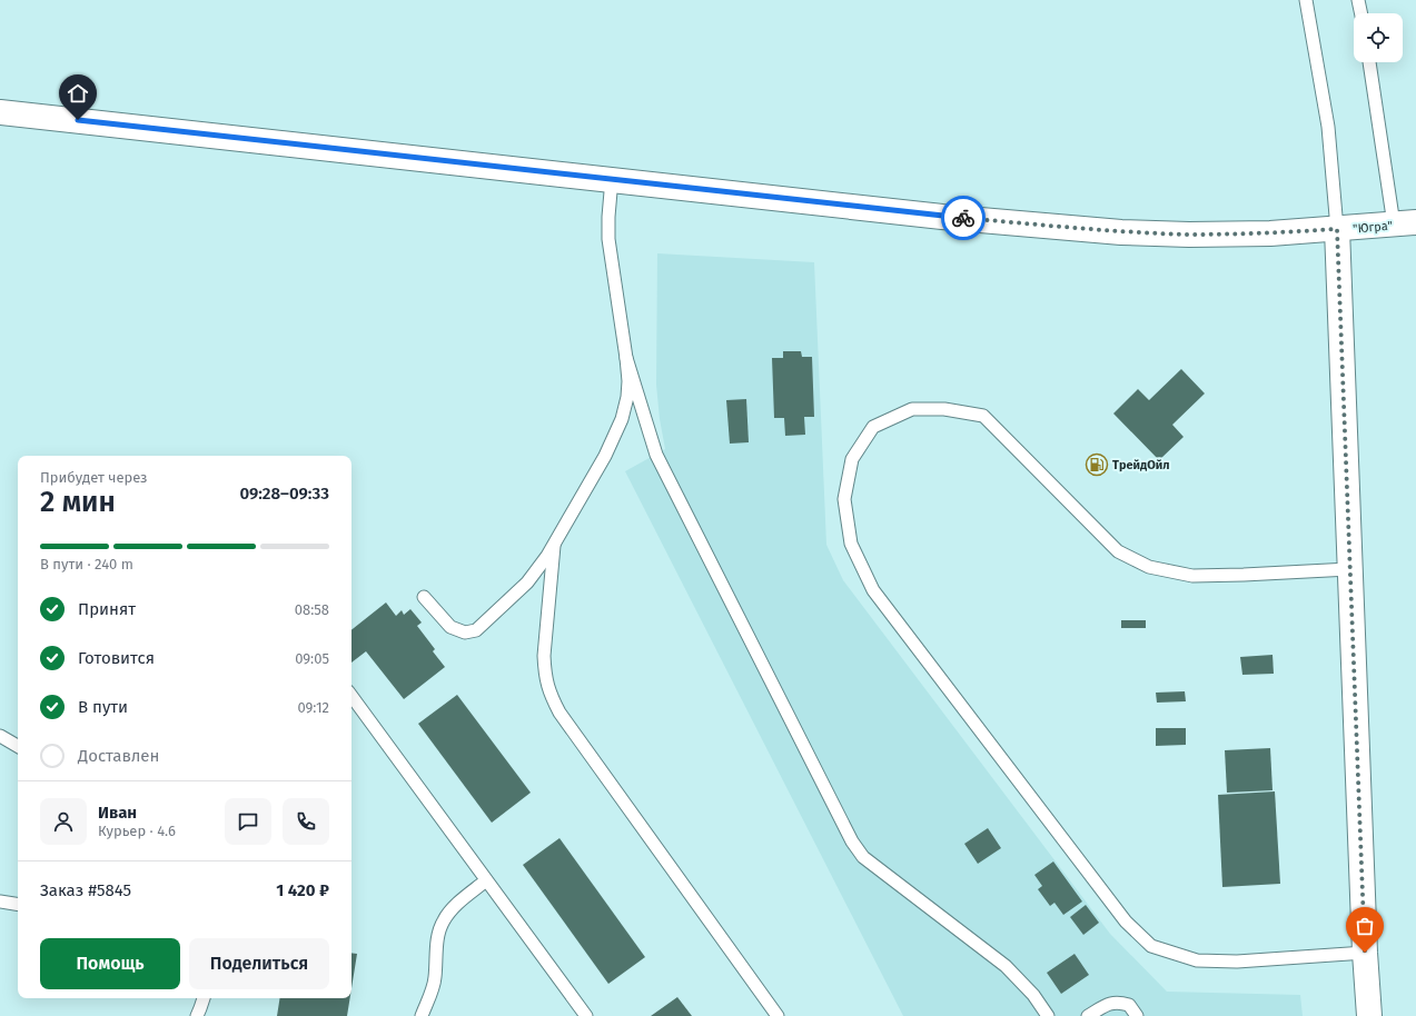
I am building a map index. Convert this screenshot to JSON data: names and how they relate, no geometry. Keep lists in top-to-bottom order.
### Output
{
  "streets": {
    "main road": ["\"Югра\""]
  },
  "places": {
    "fuel station": ["ТрейдОйл"]
  },
  "page": {
    "heading": ["2 мин", "Прибудет через", "09:28–09:33"],
    "panel": [
      "Иван",
      "Курьер · 4.6",
      "Заказ #5845",
      "1 420 ₽"
    ],
    "bar": "В пути · 240 m",
    "list": [
      ["Принят", "08:58"],
      ["Готовится", "09:05"],
      ["В пути", "09:12"],
      "Доставлен"
    ],
    "buttons": ["Помощь", "Поделиться"]
  }
}
